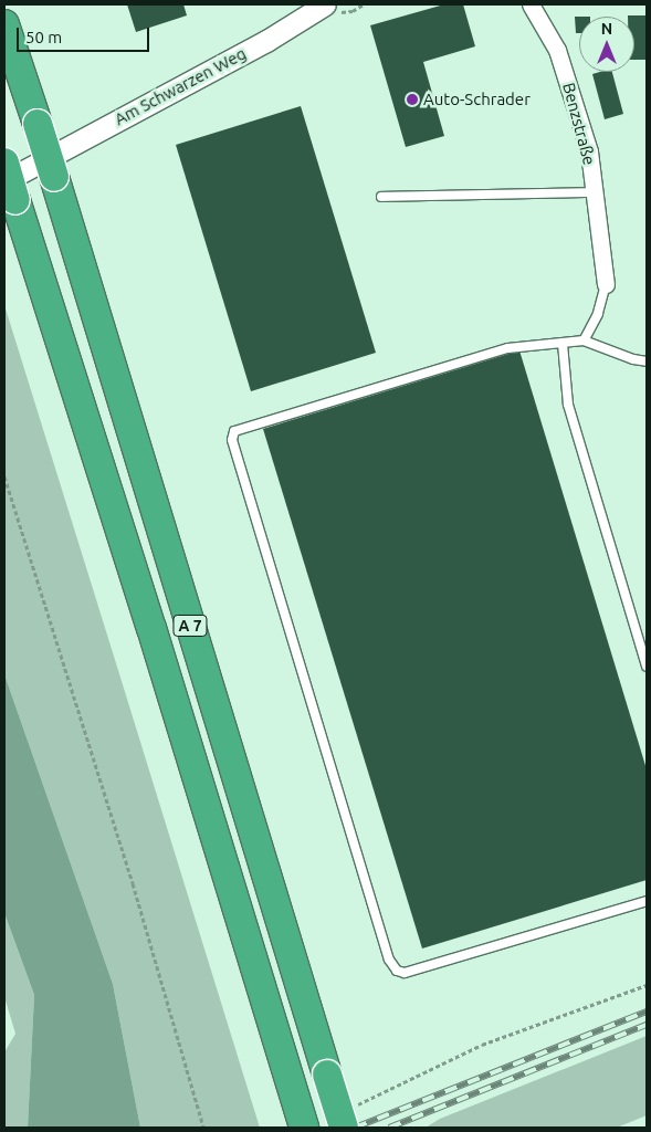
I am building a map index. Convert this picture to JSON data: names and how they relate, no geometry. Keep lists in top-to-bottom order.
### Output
{
  "streets": {
    "highway": ["A 7"],
    "street": ["Am Schwarzen Weg", "Benzstraße"]
  },
  "crossings": [
    ["Am Schwarzen Weg", "A 7"]
  ],
  "places": ["Auto-Schrader"],
  "scale_bar": "50 m",
  "north": "top"
}
